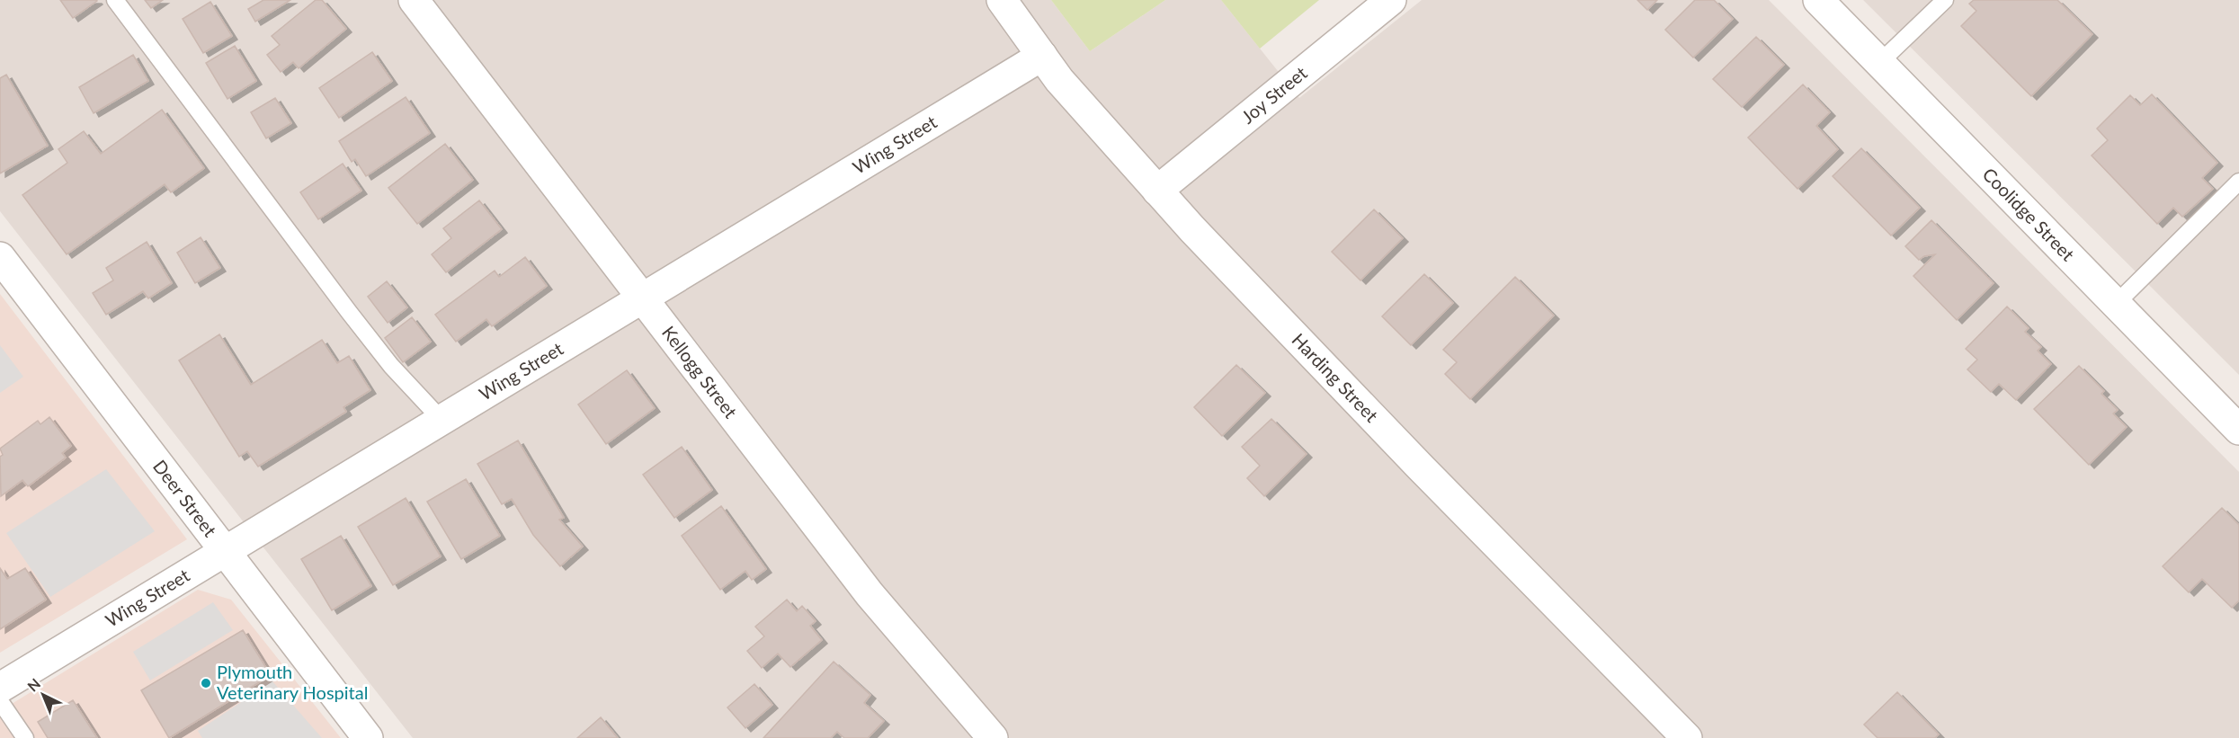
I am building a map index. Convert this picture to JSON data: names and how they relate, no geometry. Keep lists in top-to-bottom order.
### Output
{
  "streets": {
    "street": [
      "Joy Street",
      "Wing Street",
      "Coolidge Street",
      "Kellogg Street",
      "Harding Street",
      "Deer Street"
    ]
  },
  "crossings": [
    ["Joy Street", "Harding Street"],
    ["Wing Street", "Kellogg Street"],
    ["Wing Street", "Harding Street"],
    ["Wing Street", "Deer Street"]
  ],
  "places": ["Plymouth Veterinary Hospital"],
  "north": "top left"
}
